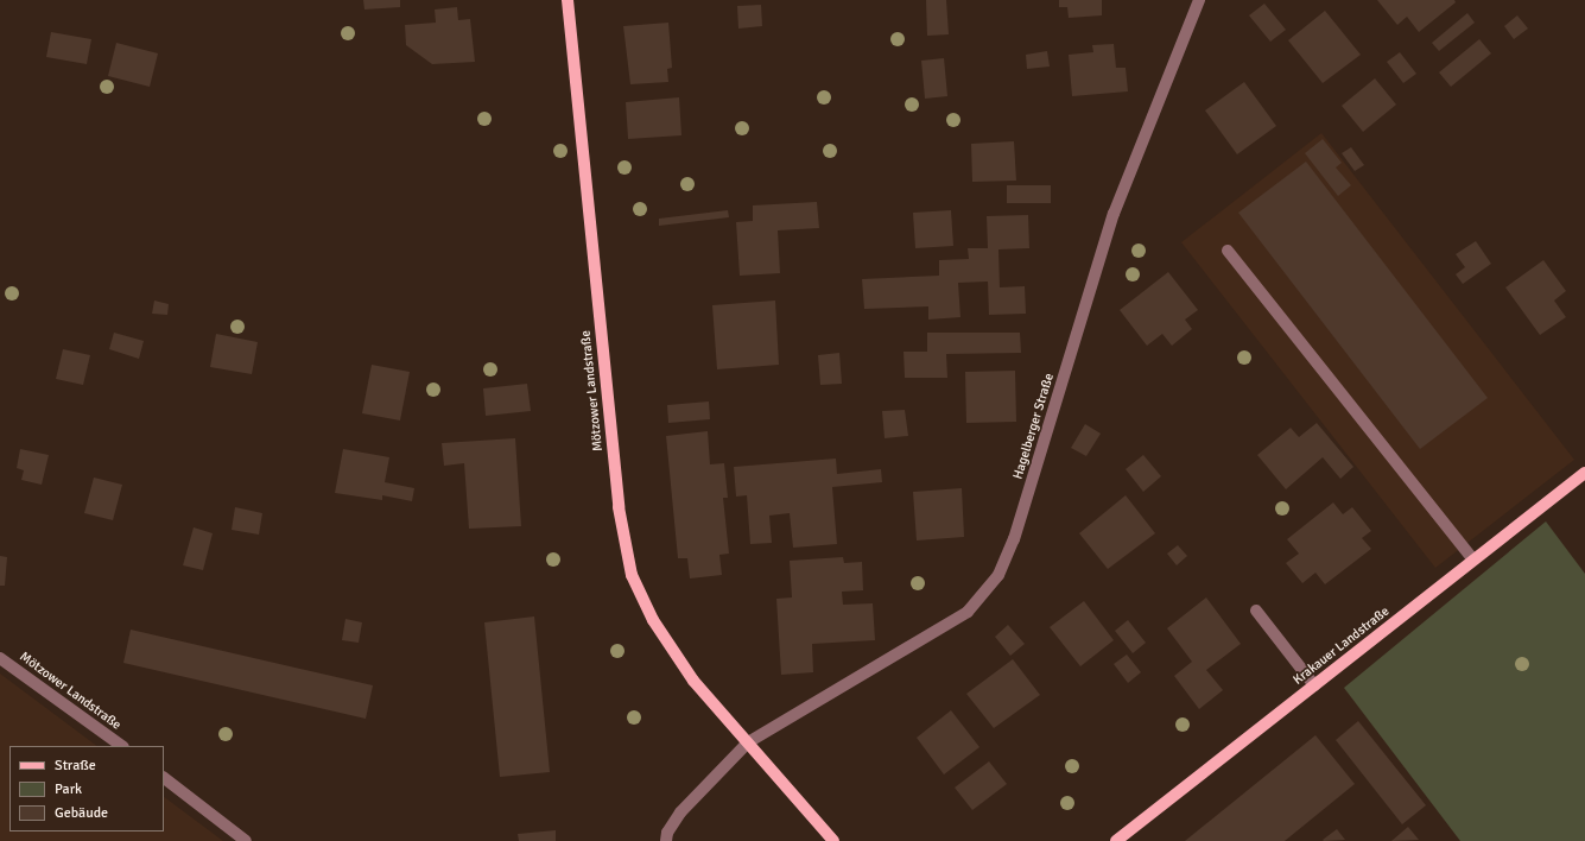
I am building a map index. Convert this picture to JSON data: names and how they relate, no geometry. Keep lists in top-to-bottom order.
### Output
{
  "streets": {
    "main road": ["Mötzower Landstraße", "Krakauer Landstraße"],
    "street": ["Hagelberger Straße"]
  },
  "crossings": [
    ["Mötzower Landstraße", "Hagelberger Straße"]
  ],
  "legend": ["Straße", "Park", "Gebäude"]
}
